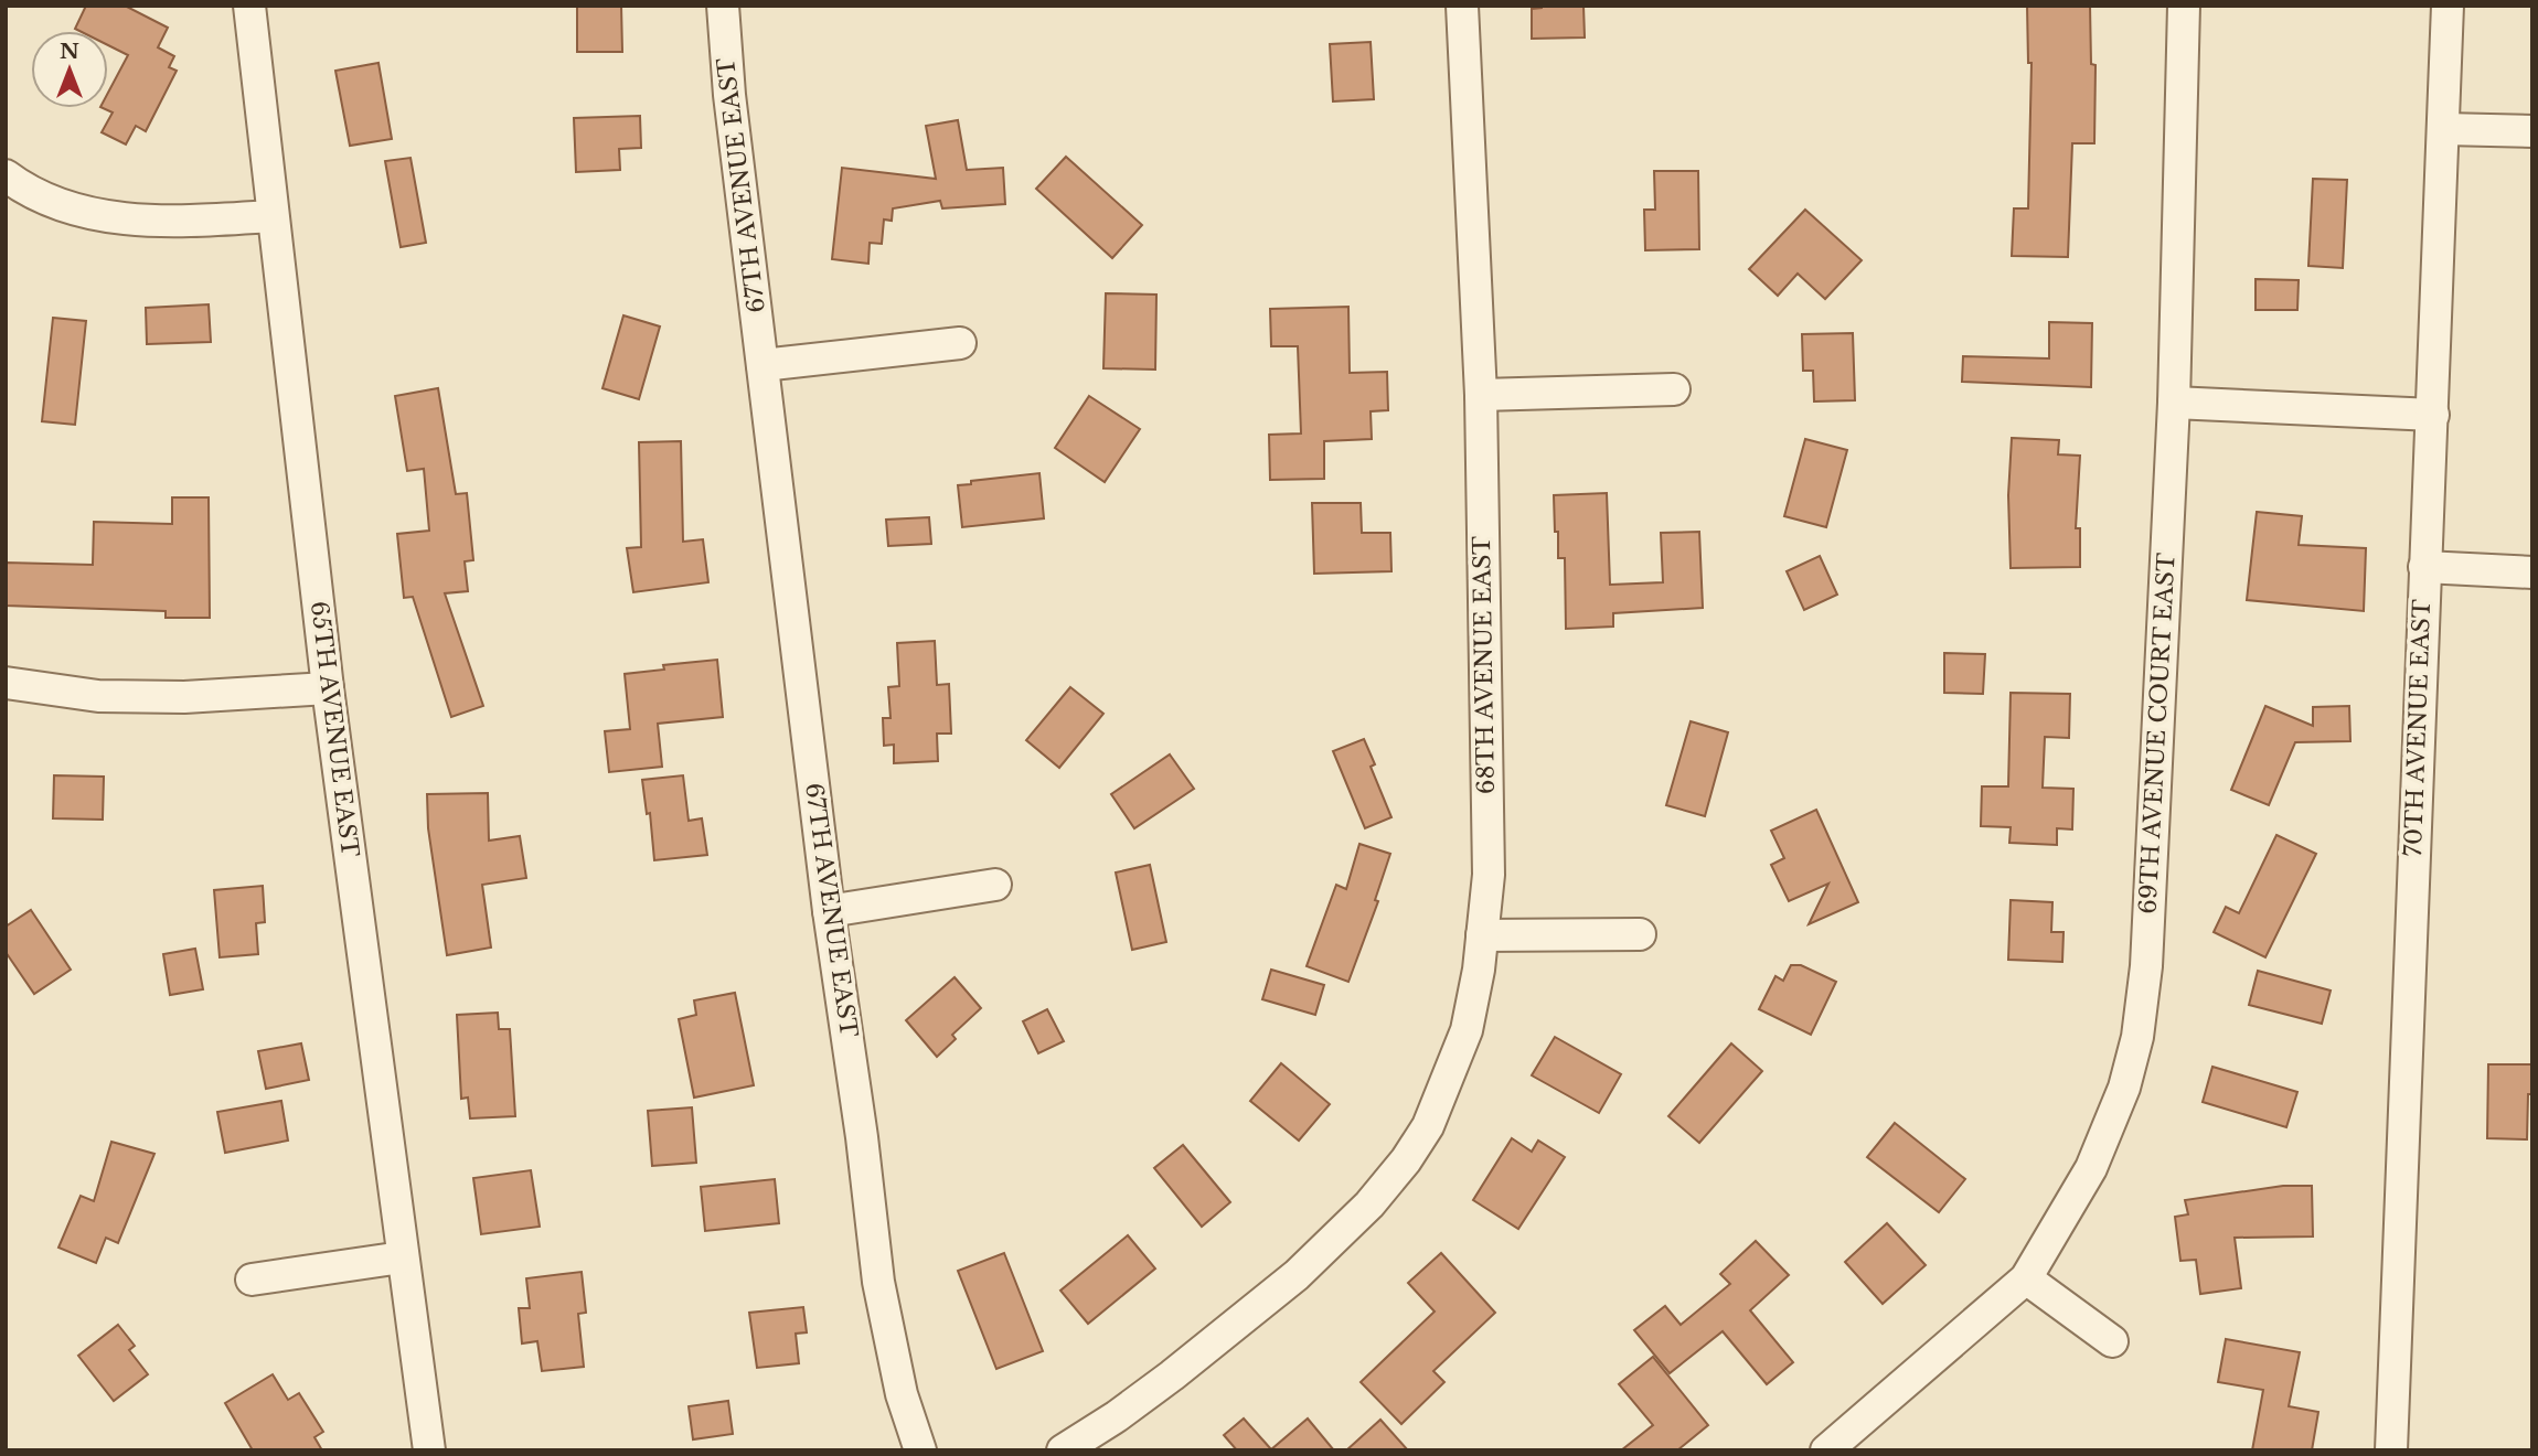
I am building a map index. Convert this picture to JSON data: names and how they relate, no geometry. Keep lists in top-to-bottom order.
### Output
{
  "streets": {
    "street": [
      "67TH AVENUE EAST",
      "68TH AVENUE EAST",
      "70TH AVENUE EAST",
      "65TH AVENUE EAST",
      "69TH AVENUE COURT EAST"
    ]
  },
  "north": "top"
}
